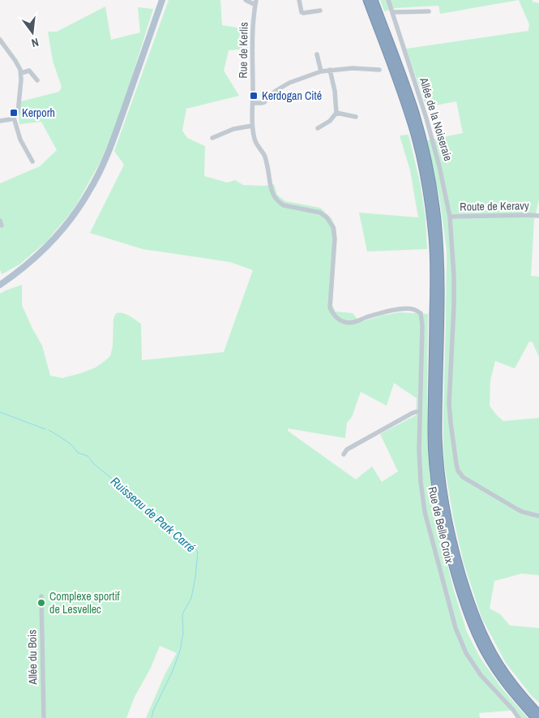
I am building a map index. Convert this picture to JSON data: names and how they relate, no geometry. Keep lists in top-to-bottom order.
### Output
{
  "streets": {
    "street": [
      "Rue de Kerlis",
      "Allée de la Noiseraie",
      "Route de Keravy",
      "Rue de Belle Croix",
      "Allée du Bois"
    ]
  },
  "crossings": [
    ["Rue de Kerlis", "Rue de Belle Croix"],
    ["Allée de la Noiseraie", "Route de Keravy"]
  ],
  "water": ["Ruisseau de Park Carré"],
  "places": {
    "transit": ["Kerdogan Cité", "Kerporh"],
    "other": ["Complexe sportif de Lesvellec"]
  },
  "north": "bottom"
}
